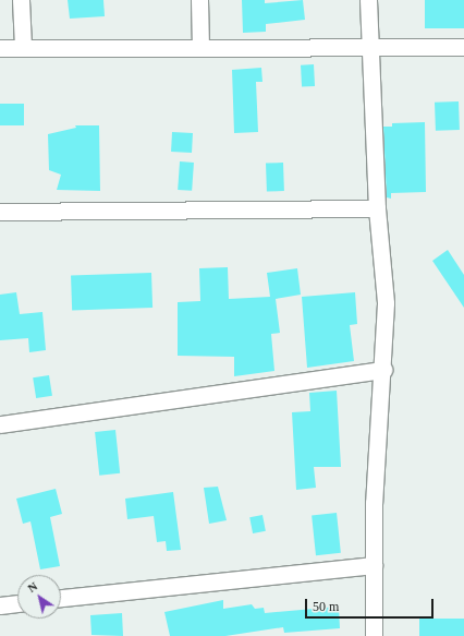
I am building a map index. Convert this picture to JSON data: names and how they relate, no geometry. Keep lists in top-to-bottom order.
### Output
{
  "scale_bar": "50 m",
  "north": "top left"
}
